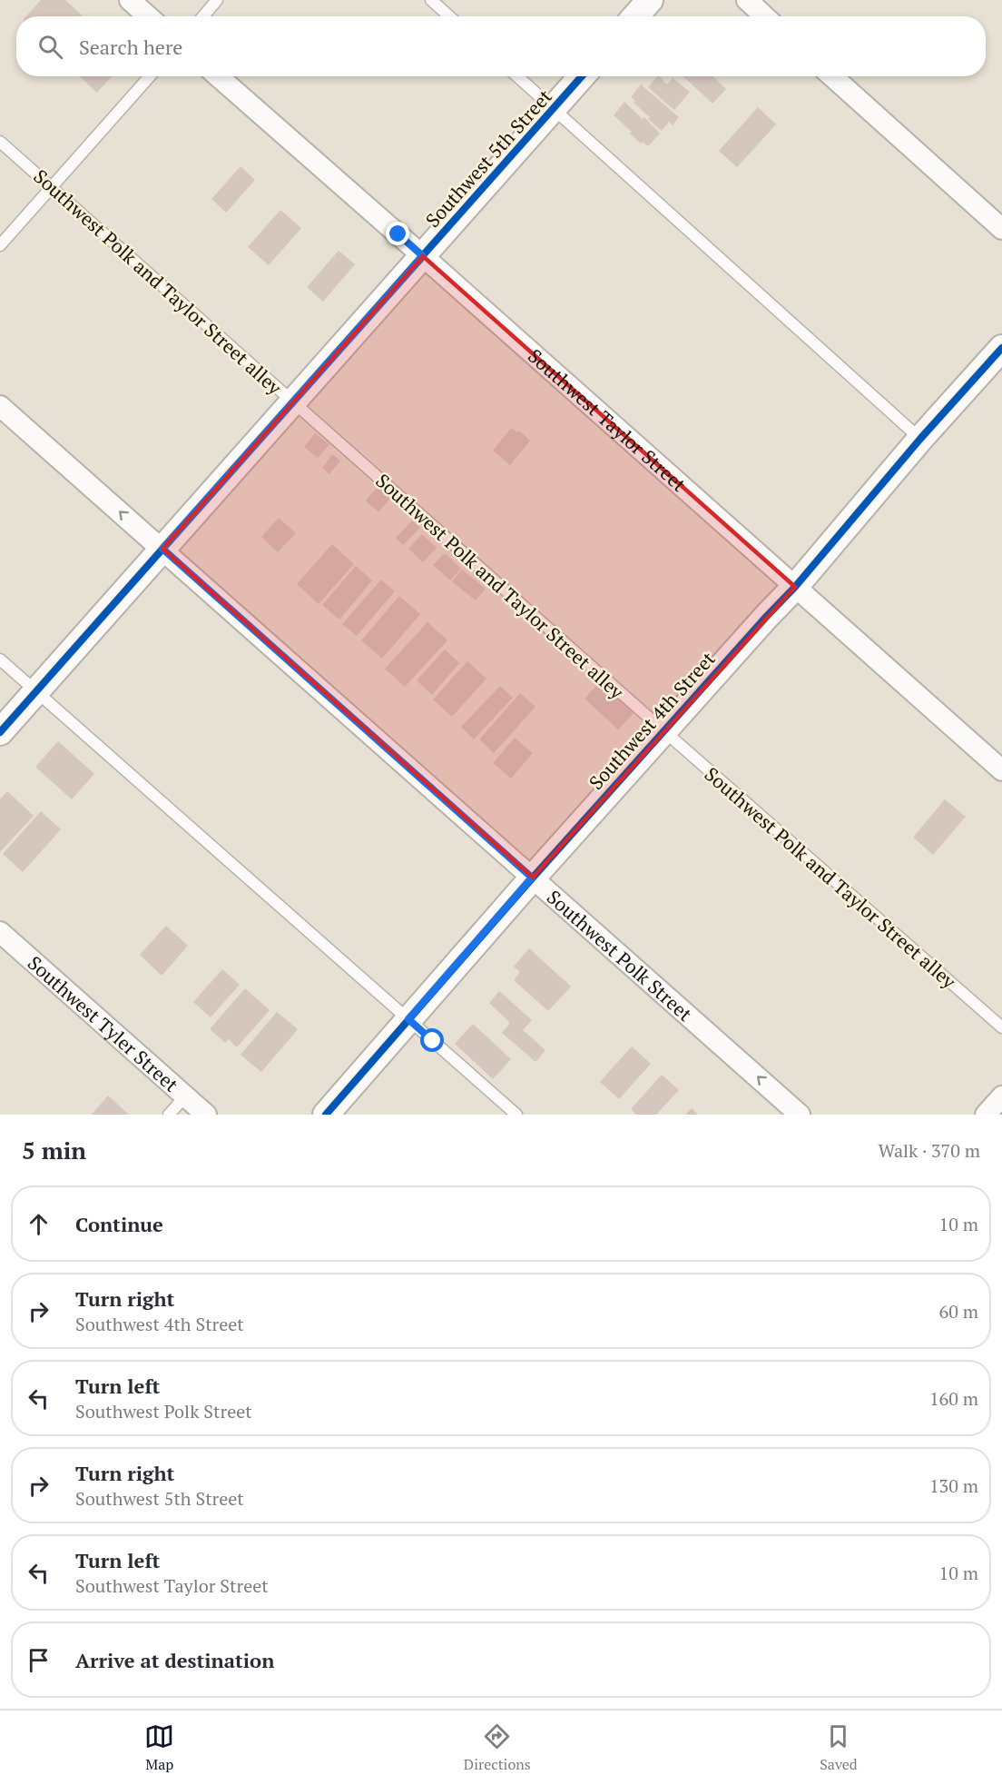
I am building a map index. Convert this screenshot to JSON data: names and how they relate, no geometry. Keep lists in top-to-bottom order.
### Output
{
  "streets": {
    "street": [
      "Southwest 5th Street",
      "Southwest Taylor Street",
      "Southwest 4th Street",
      "Southwest Polk Street",
      "Southwest Tyler Street"
    ],
    "lane": ["Southwest Polk and Taylor Street alley"]
  },
  "crossings": [
    ["Southwest 5th Street", "Southwest Polk and Taylor Street alley"],
    ["Southwest 5th Street", "Southwest Taylor Street"],
    ["Southwest 5th Street", "Southwest Polk Street"],
    ["Southwest Polk and Taylor Street alley", "Southwest 4th Street"],
    ["Southwest Taylor Street", "Southwest 4th Street"],
    ["Southwest 4th Street", "Southwest Polk Street"]
  ],
  "one_way": ["Southwest Polk Street"],
  "page": {
    "search": "Search here",
    "heading": ["5 min", "Walk · 370 m"],
    "list": [
      ["Continue", "10 m"],
      ["Turn right", "Southwest 4th Street", "60 m"],
      ["Turn left", "Southwest Polk Street", "160 m"],
      ["Turn right", "Southwest 5th Street", "130 m"],
      ["Turn left", "Southwest Taylor Street", "10 m"],
      "Arrive at destination"
    ],
    "nav": ["Map", "Directions", "Saved"]
  }
}
